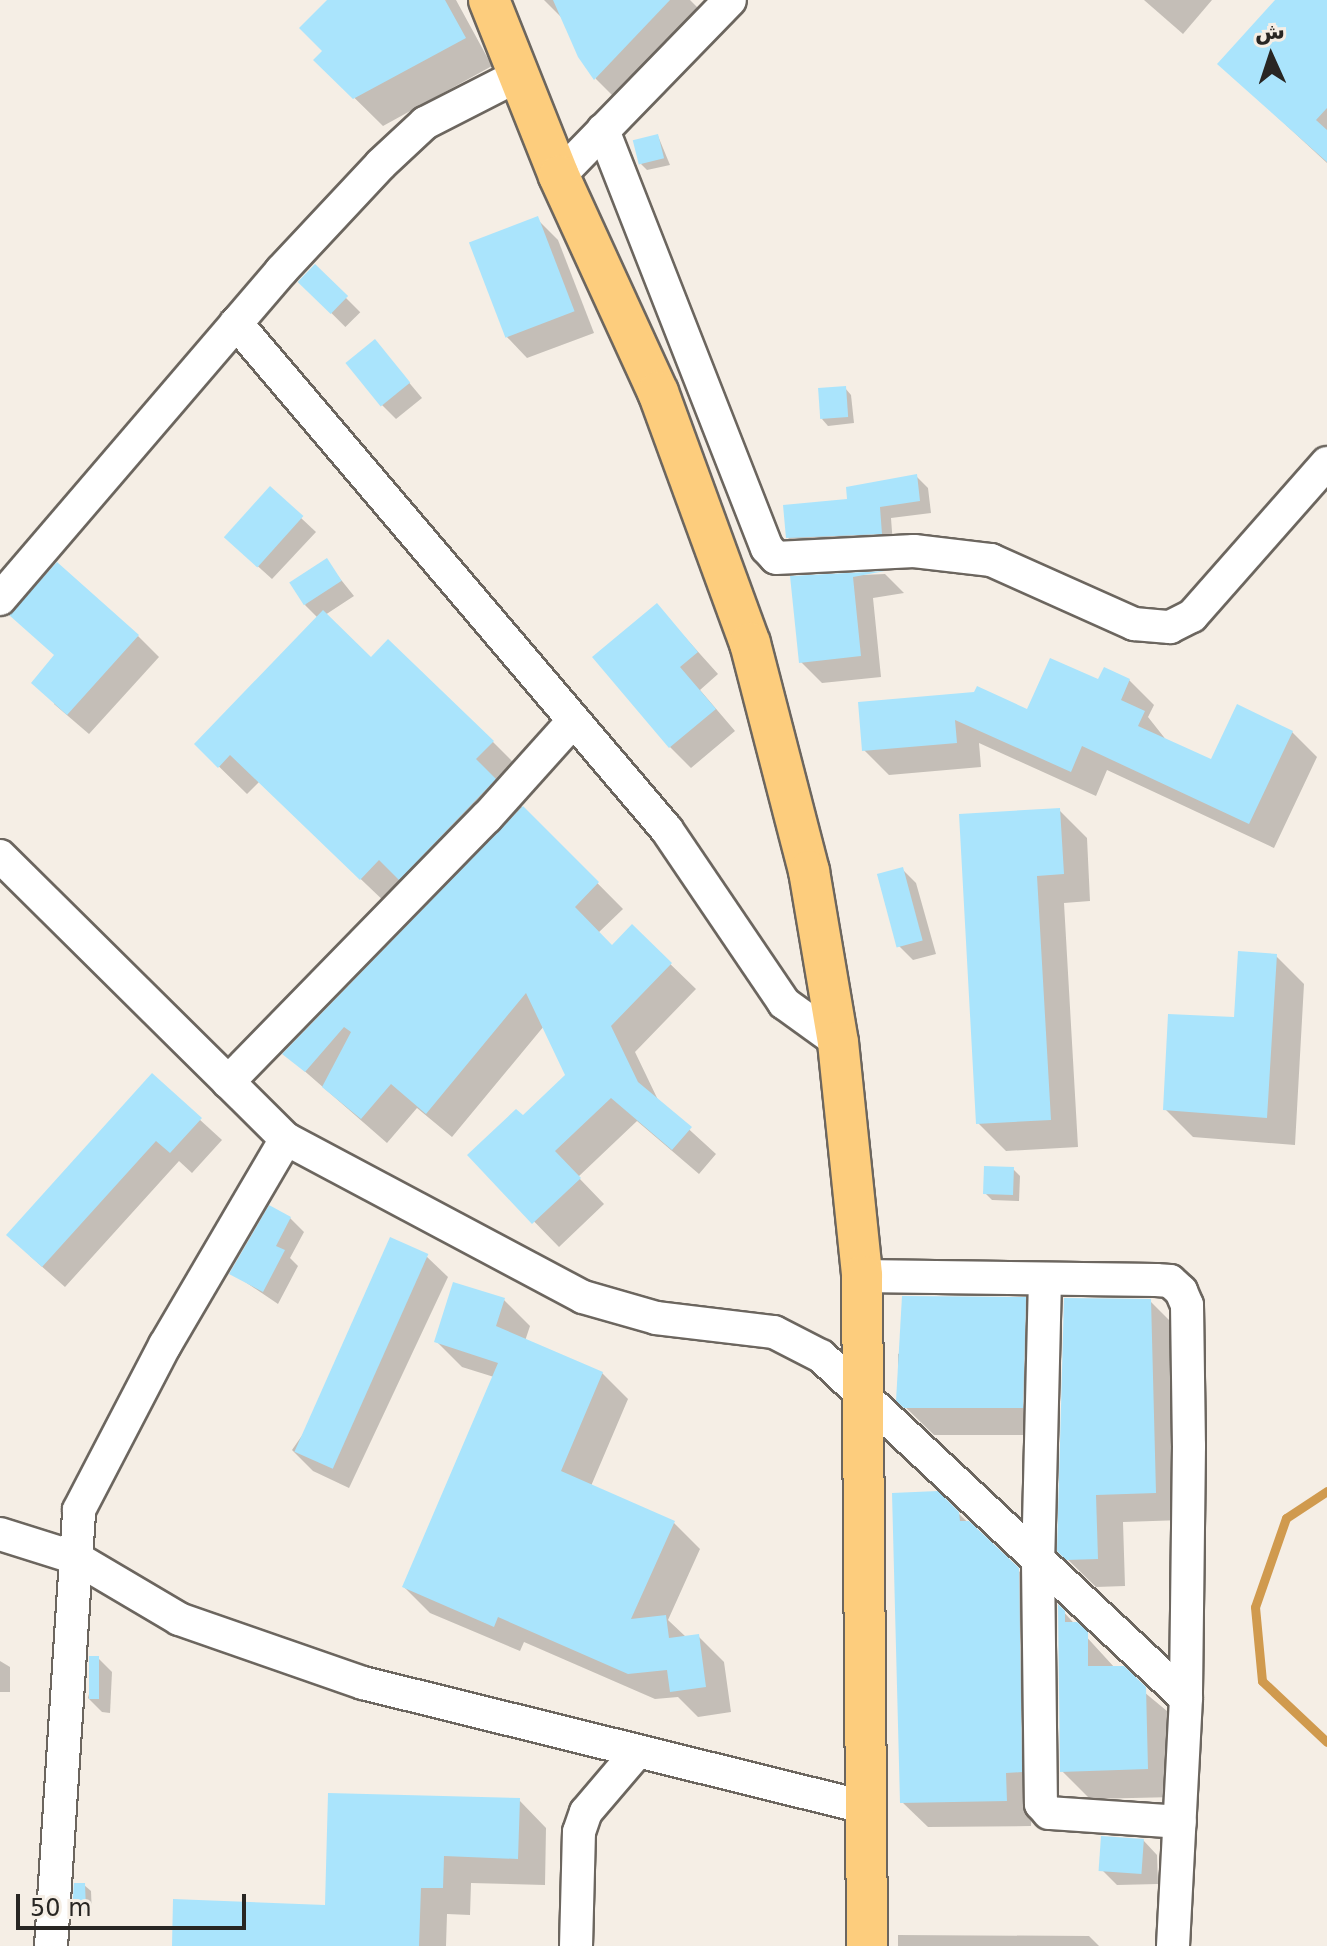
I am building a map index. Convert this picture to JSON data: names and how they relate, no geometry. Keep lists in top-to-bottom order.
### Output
{
  "scale_bar": "50 m",
  "north": "top"
}
